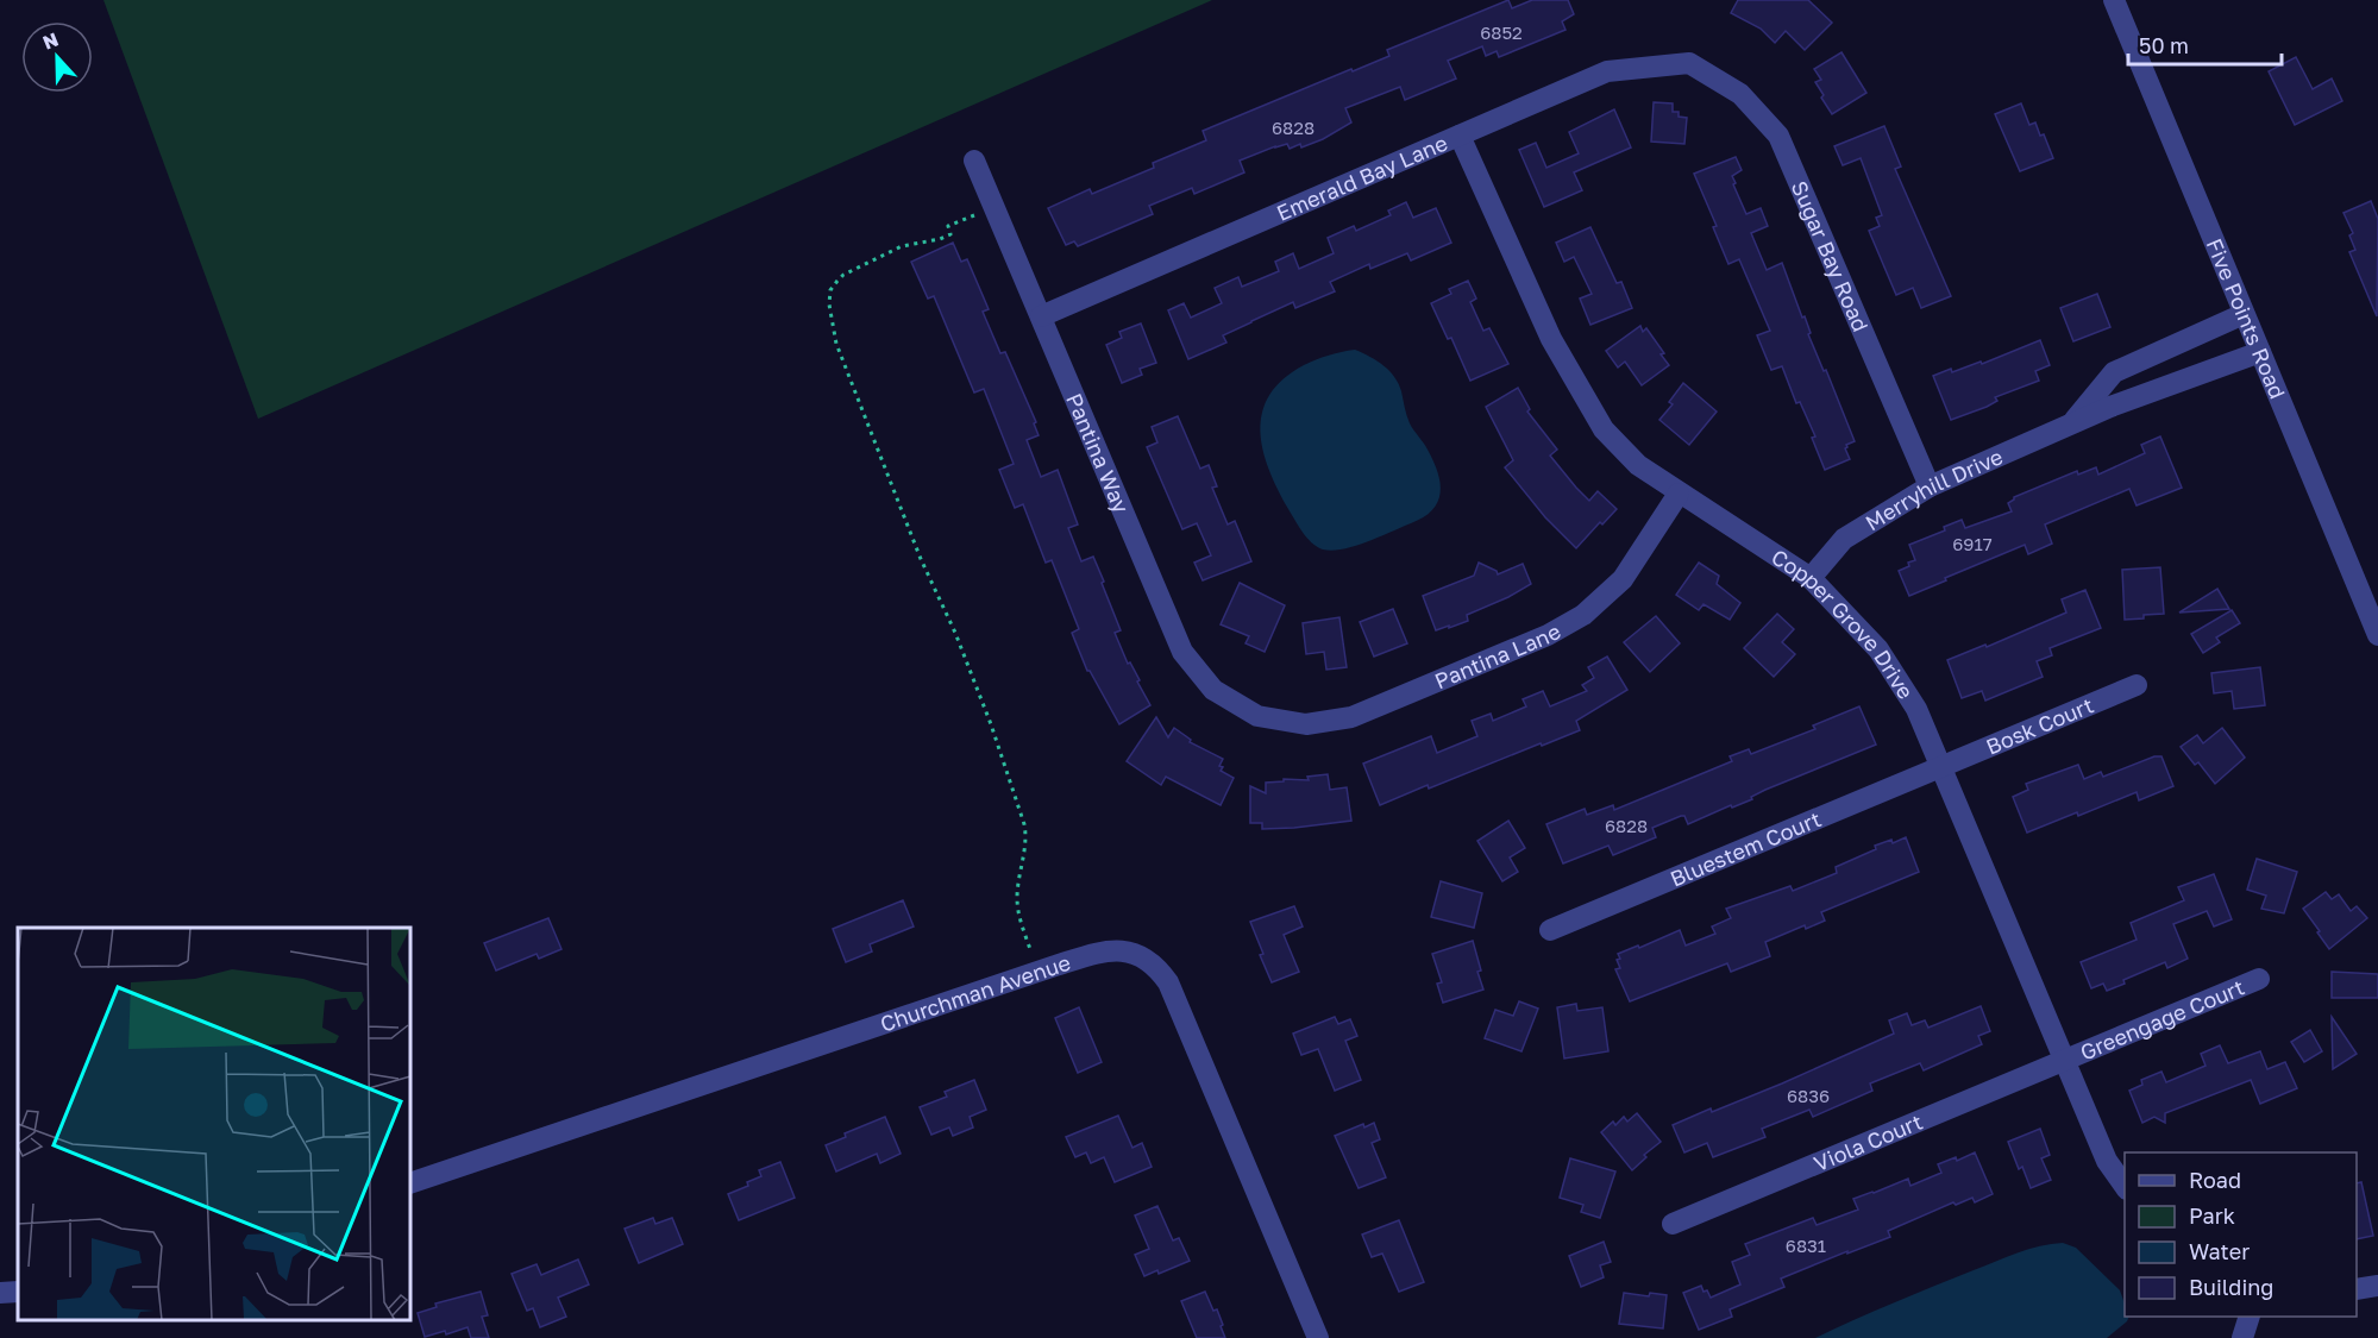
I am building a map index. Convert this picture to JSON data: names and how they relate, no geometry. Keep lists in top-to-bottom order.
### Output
{
  "streets": {
    "street": [
      "Emerald Bay Lane",
      "Sugar Bay Road",
      "Five Points Road",
      "Pantina Way",
      "Merryhill Drive",
      "Copper Grove Drive",
      "Pantina Lane",
      "Bosk Court",
      "Bluestem Court",
      "Churchman Avenue",
      "Greengage Court",
      "Viola Court"
    ]
  },
  "crossings": [
    ["Emerald Bay Lane", "Sugar Bay Road"],
    ["Emerald Bay Lane", "Pantina Way"],
    ["Emerald Bay Lane", "Copper Grove Drive"],
    ["Sugar Bay Road", "Merryhill Drive"],
    ["Five Points Road", "Merryhill Drive"],
    ["Pantina Way", "Pantina Lane"],
    ["Merryhill Drive", "Copper Grove Drive"],
    ["Copper Grove Drive", "Pantina Lane"],
    ["Copper Grove Drive", "Bosk Court"],
    ["Copper Grove Drive", "Bluestem Court"],
    ["Copper Grove Drive", "Greengage Court"],
    ["Copper Grove Drive", "Viola Court"],
    ["Bosk Court", "Bluestem Court"],
    ["Greengage Court", "Viola Court"]
  ],
  "house_numbers": [
    "6852",
    "6828",
    "6917",
    "6828",
    "6836",
    "6831"
  ],
  "legend": [
    "Road",
    "Park",
    "Water",
    "Building"
  ],
  "scale_bar": "50 m",
  "north": "top"
}
